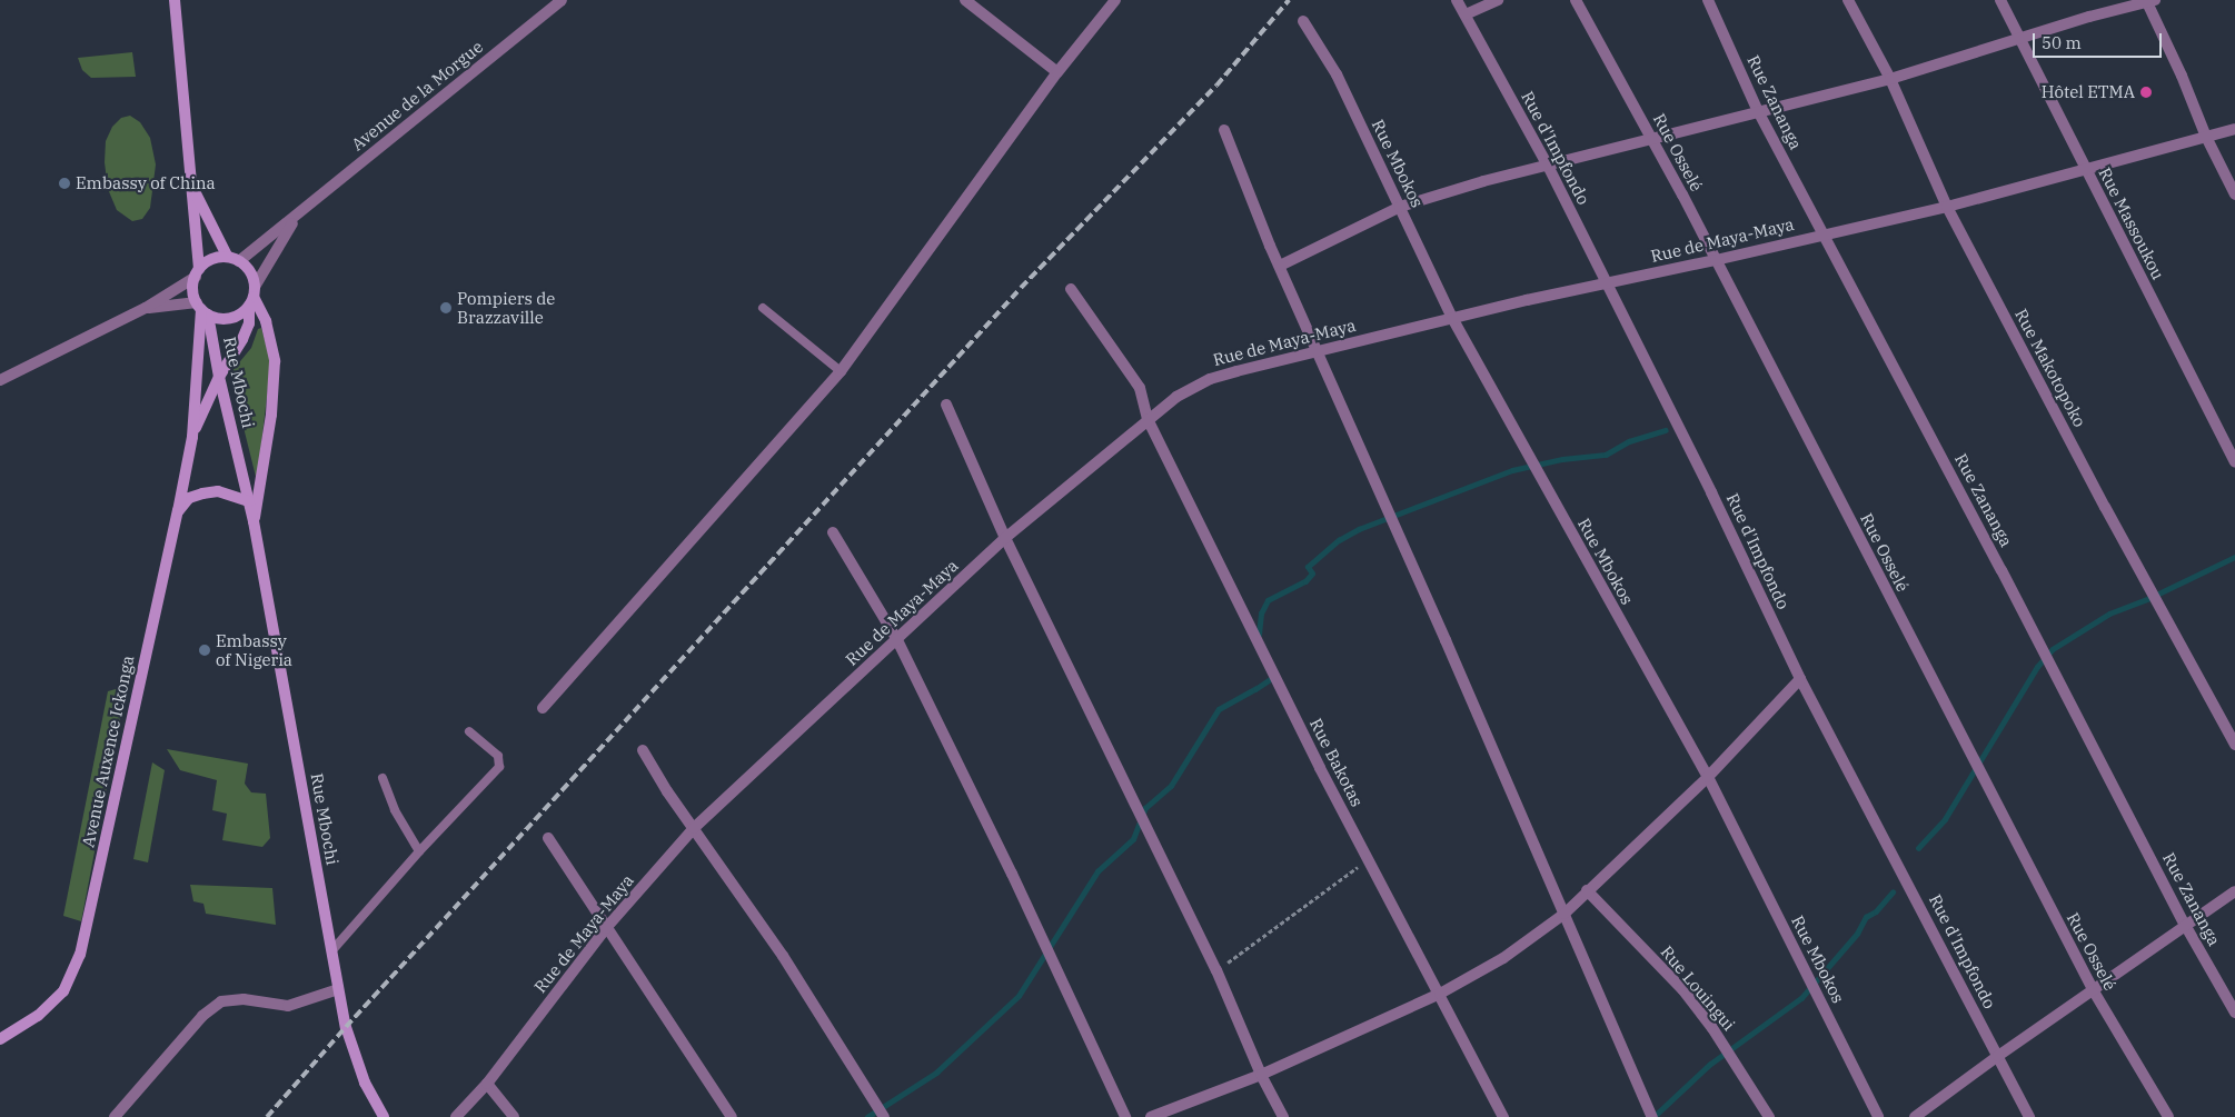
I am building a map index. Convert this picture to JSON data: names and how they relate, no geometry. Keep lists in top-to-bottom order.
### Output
{
  "streets": {
    "main road": ["Rue Mbochi", "Avenue Auxence Ickonga"],
    "street": [
      "Avenue de la Morgue",
      "Rue Zananga",
      "Rue d'Impfondo",
      "Rue Osselé",
      "Rue Mbokos",
      "Rue Massoukou",
      "Rue de Maya-Maya",
      "Rue Makotopoko",
      "Rue Bakotas",
      "Rue Louingui"
    ]
  },
  "crossings": [
    ["Avenue de la Morgue", "Rue Mbochi"],
    ["Avenue de la Morgue", "Avenue Auxence Ickonga"],
    ["Rue Zananga", "Rue de Maya-Maya"],
    ["Rue d'Impfondo", "Rue de Maya-Maya"],
    ["Rue Osselé", "Rue de Maya-Maya"],
    ["Rue Mbokos", "Rue de Maya-Maya"],
    ["Rue Massoukou", "Rue de Maya-Maya"],
    ["Rue de Maya-Maya", "Rue Makotopoko"],
    ["Rue de Maya-Maya", "Rue Bakotas"],
    ["Rue Mbochi", "Avenue Auxence Ickonga"]
  ],
  "places": [
    "Hôtel ETMA",
    "Embassy of China",
    "Pompiers de Brazzaville",
    "Embassy of Nigeria"
  ],
  "scale_bar": "50 m"
}
